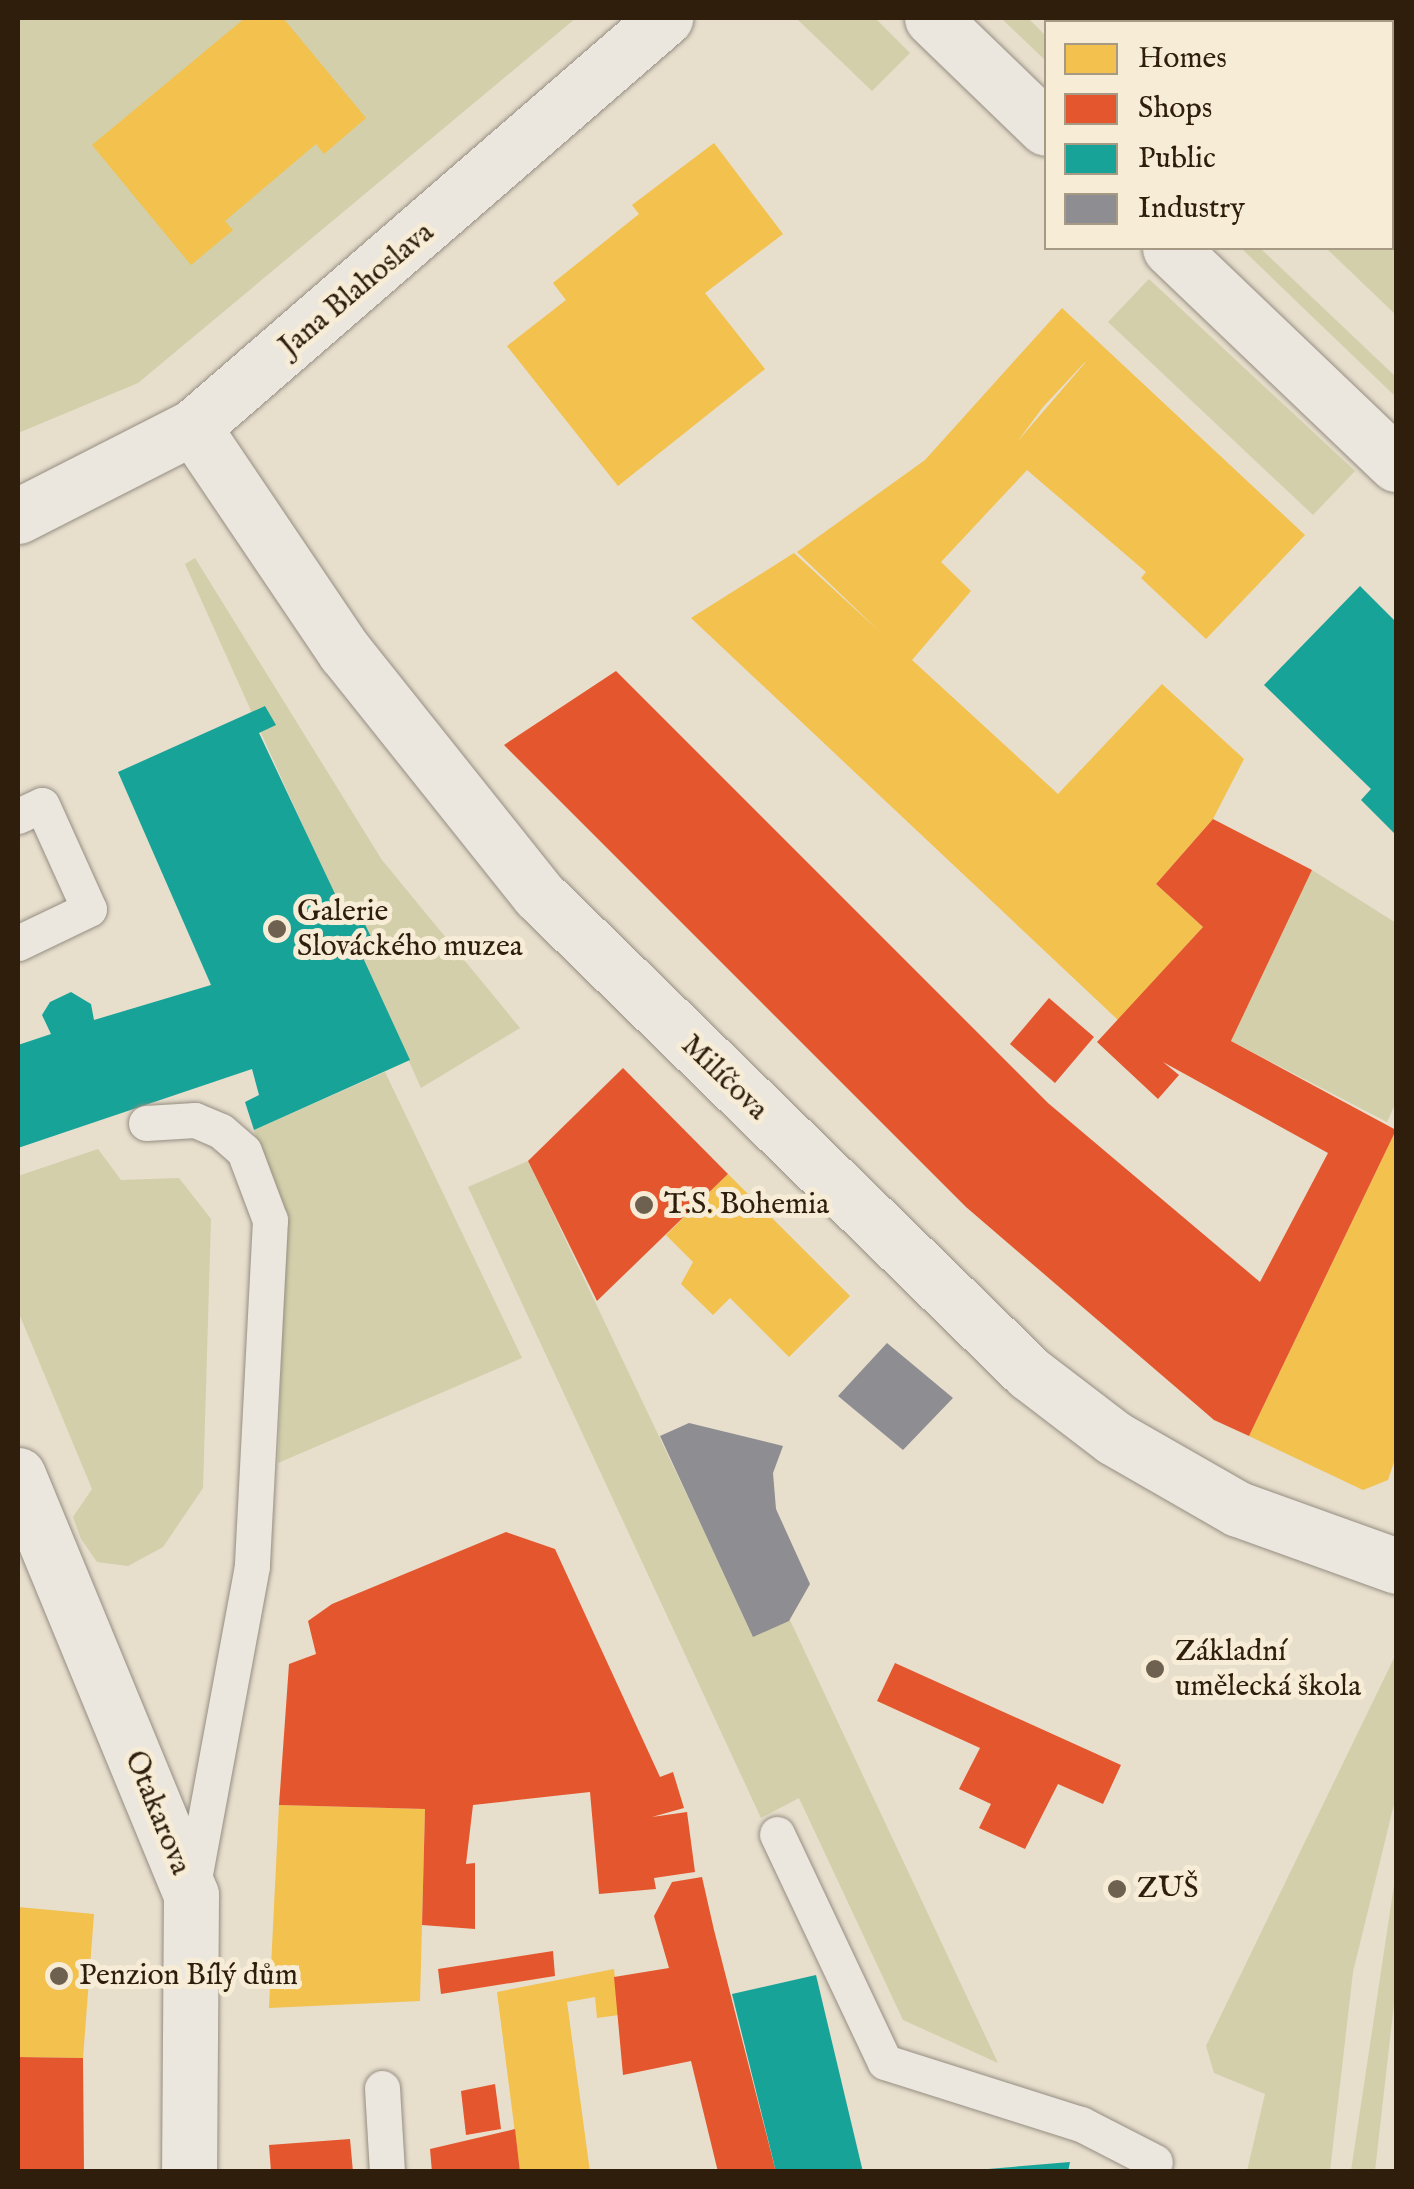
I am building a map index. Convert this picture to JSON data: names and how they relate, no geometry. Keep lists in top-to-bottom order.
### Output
{
  "streets": {
    "street": ["Jana Blahoslava", "Milíčova", "Otakarova"]
  },
  "crossings": [
    ["Jana Blahoslava", "Milíčova"]
  ],
  "places": [
    "Galerie Slováckého muzea",
    "T.S. Bohemia",
    "Základní umělecká škola",
    "ZUŠ",
    "Penzion Bílý dům"
  ],
  "legend": [
    "Homes",
    "Shops",
    "Public",
    "Industry"
  ]
}
